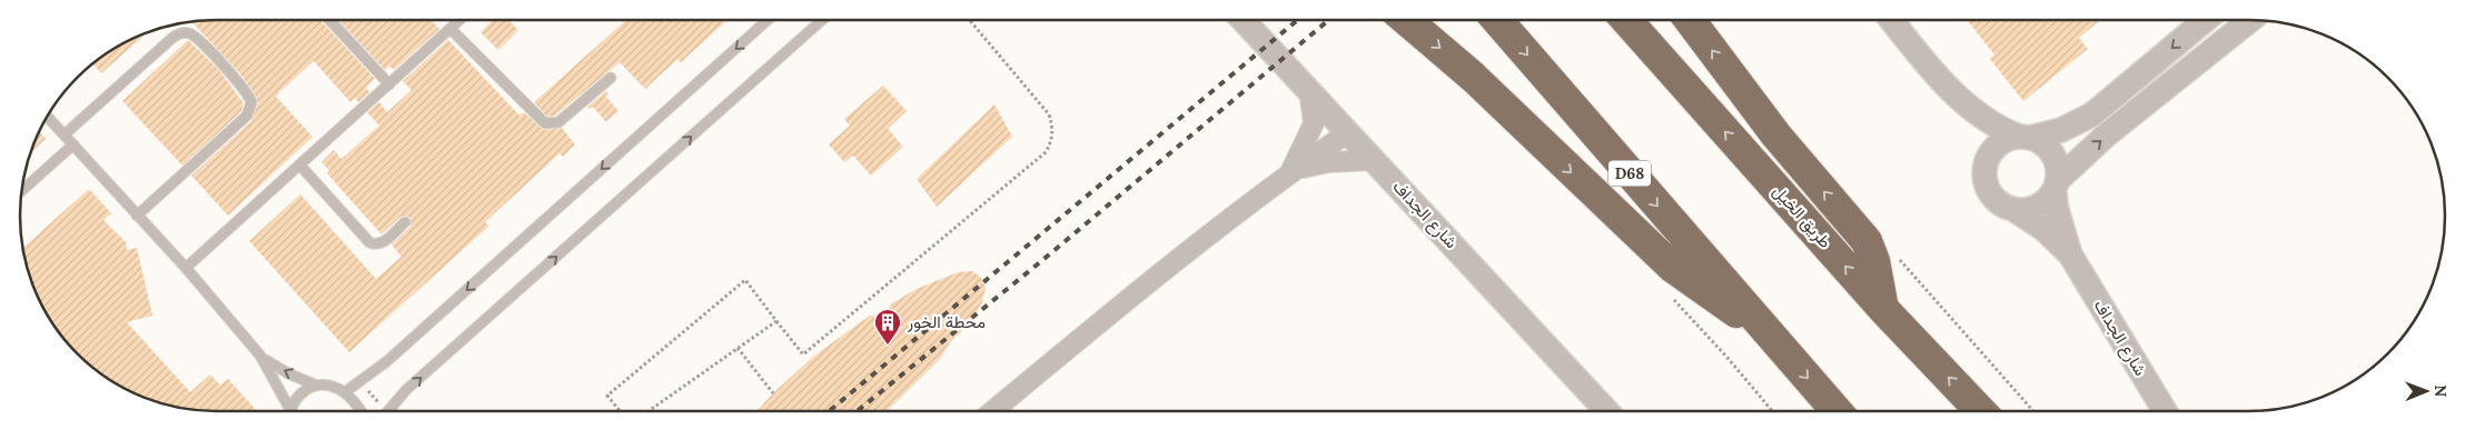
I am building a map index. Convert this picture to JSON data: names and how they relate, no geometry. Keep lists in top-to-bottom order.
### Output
{
  "streets": {
    "highway": ["D68", "طريق الخيل"],
    "street": ["شارع الجداف"]
  },
  "places": {
    "building": ["محطة الخور"]
  },
  "north": "right"
}
